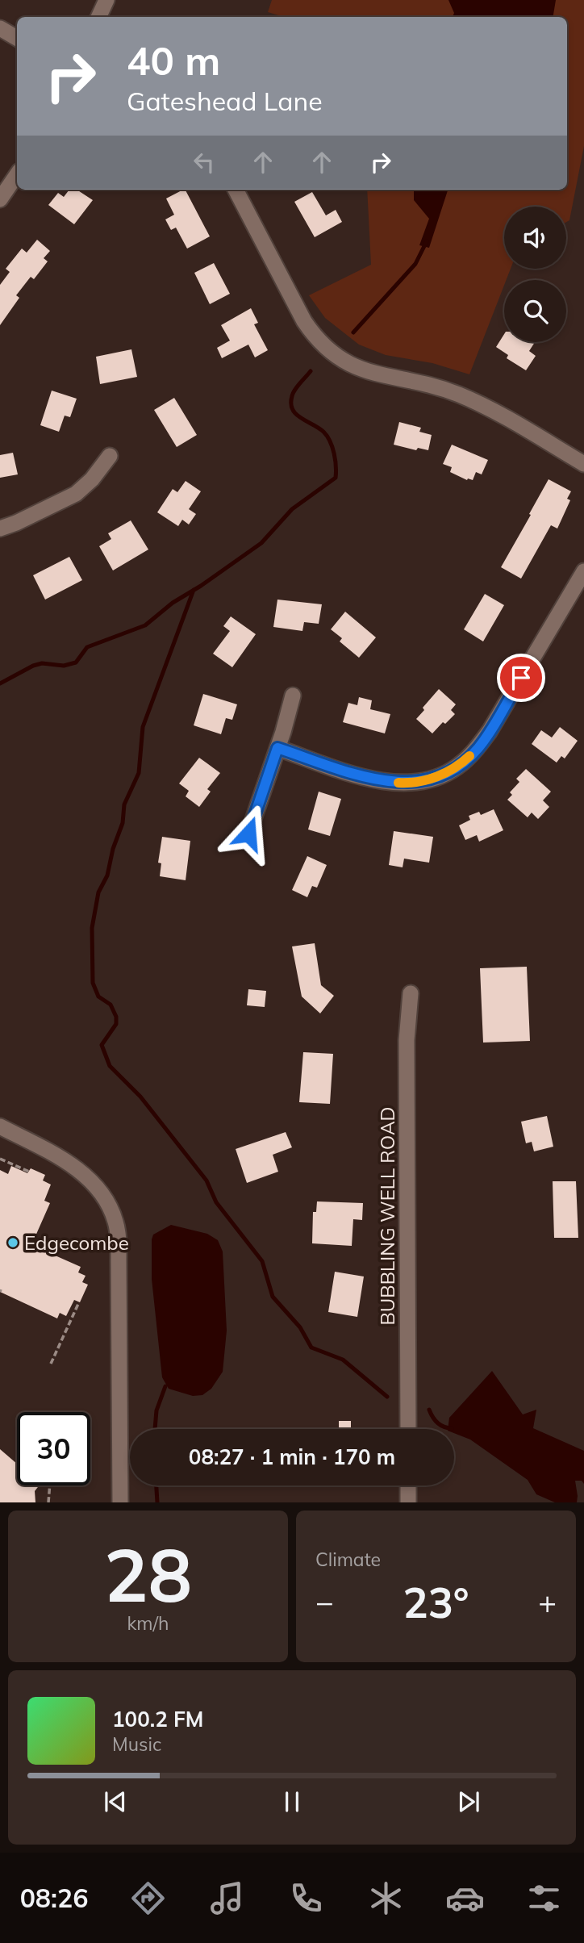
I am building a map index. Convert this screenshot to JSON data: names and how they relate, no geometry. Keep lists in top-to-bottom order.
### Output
{
  "streets": {
    "street": ["BUBBLING WELL ROAD"]
  },
  "places": ["Edgecombe"],
  "page": {
    "turn": ["40 m", "Gateshead Lane"],
    "limit": "30",
    "trip": "08:27 · 1 min · 170 m",
    "tile": [
      ["28", "km/h"],
      "Climate"
    ],
    "heat": ["−", "23°", "+"],
    "song": ["100.2 FM", "Music"],
    "tabs": "08:26"
  }
}
